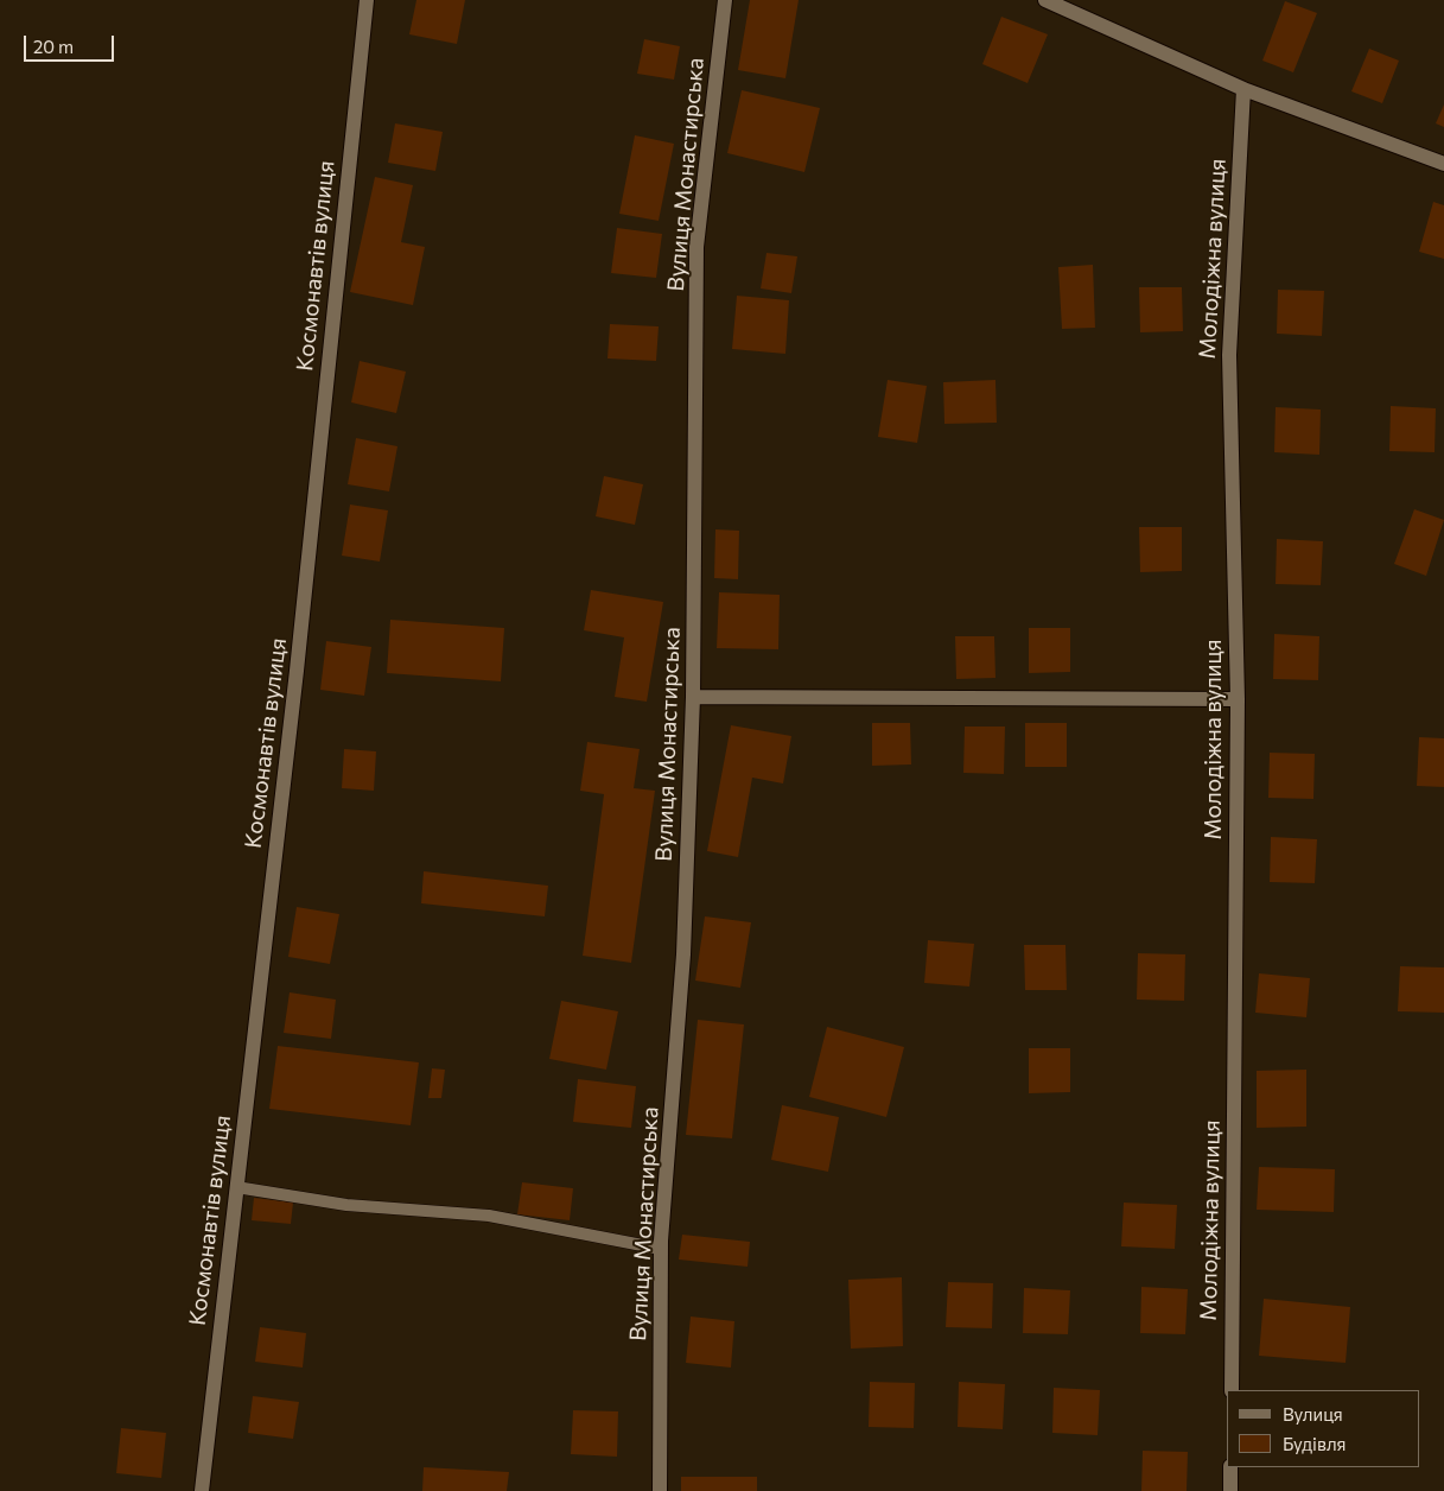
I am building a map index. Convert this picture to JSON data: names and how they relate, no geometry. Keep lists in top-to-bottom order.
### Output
{
  "streets": {
    "street": ["Вулиця Монастирська", "Молодіжна вулиця", "Космонавтів вулиця"]
  },
  "legend": ["Вулиця", "Будівля"],
  "scale_bar": "20 m"
}
